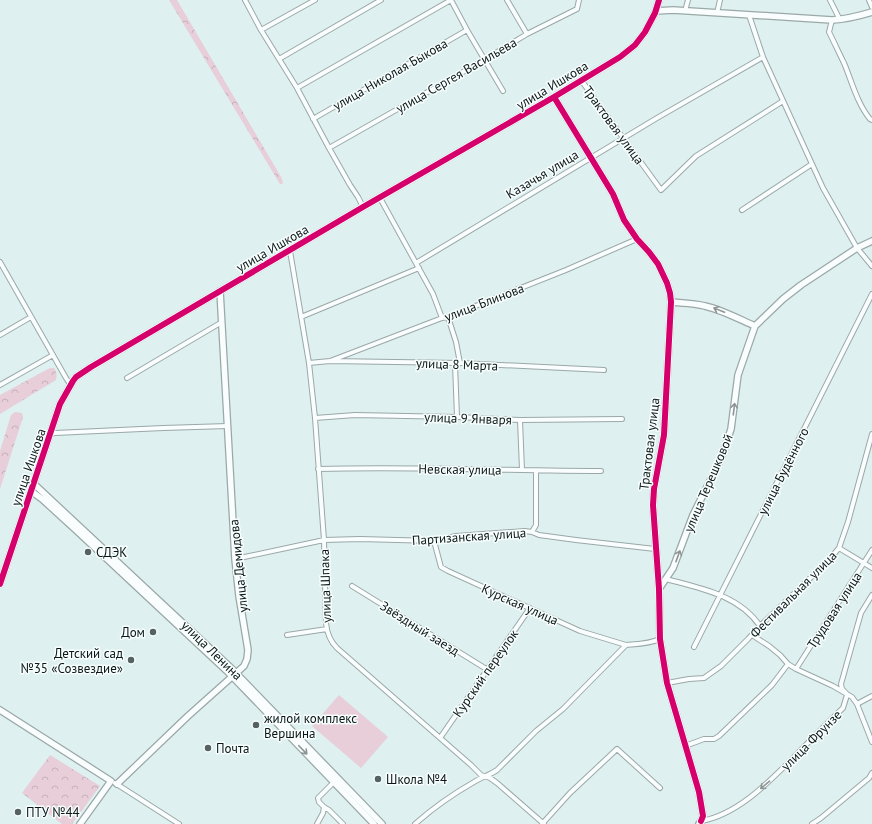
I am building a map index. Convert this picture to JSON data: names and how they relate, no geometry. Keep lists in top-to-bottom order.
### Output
{
  "streets": {
    "street": [
      "улица Николая Быкова",
      "улица Сергея Васильева",
      "улица Ишкова",
      "Трактовая улица",
      "Казачья улица",
      "улица Блинова",
      "улица 8 Марта",
      "улица 9 Января",
      "Невская улица",
      "улица Будённого",
      "улица Терешковой",
      "Партизанская улица",
      "улица Демидова",
      "улица Шпака",
      "Фестивальная улица",
      "Курская улица",
      "Трудовая улица",
      "Звёздный заезд",
      "улица Ленина",
      "Курский переулок",
      "улица Фрунзе"
    ]
  },
  "crossings": [
    ["улица Ишкова", "Трактовая улица"],
    ["улица Ишкова", "улица Демидова"],
    ["улица Ишкова", "улица Шпака"],
    ["улица Ишкова", "улица Ленина"],
    ["Трактовая улица", "Казачья улица"],
    ["Трактовая улица", "улица Блинова"],
    ["Трактовая улица", "улица Терешковой"],
    ["Трактовая улица", "Партизанская улица"],
    ["Трактовая улица", "Фестивальная улица"],
    ["Трактовая улица", "улица Фрунзе"],
    ["улица Блинова", "улица 8 Марта"],
    ["улица 8 Марта", "улица Шпака"],
    ["улица 9 Января", "улица Шпака"],
    ["Невская улица", "улица Шпака"],
    ["Партизанская улица", "улица Демидова"],
    ["Партизанская улица", "улица Шпака"],
    ["Партизанская улица", "Курская улица"],
    ["улица Демидова", "улица Ленина"],
    ["улица Шпака", "Курский переулок"],
    ["Курская улица", "Курский переулок"],
    ["Звёздный заезд", "Курский переулок"]
  ],
  "one_way": ["улица Терешковой", "улица Фрунзе"],
  "places": [
    "СДЭК",
    "Дом",
    "Детский сад №35 «Созвездие»",
    "жилой комплекс Вершина",
    "Почта",
    "Школа №4",
    "ПТУ №44"
  ]
}
